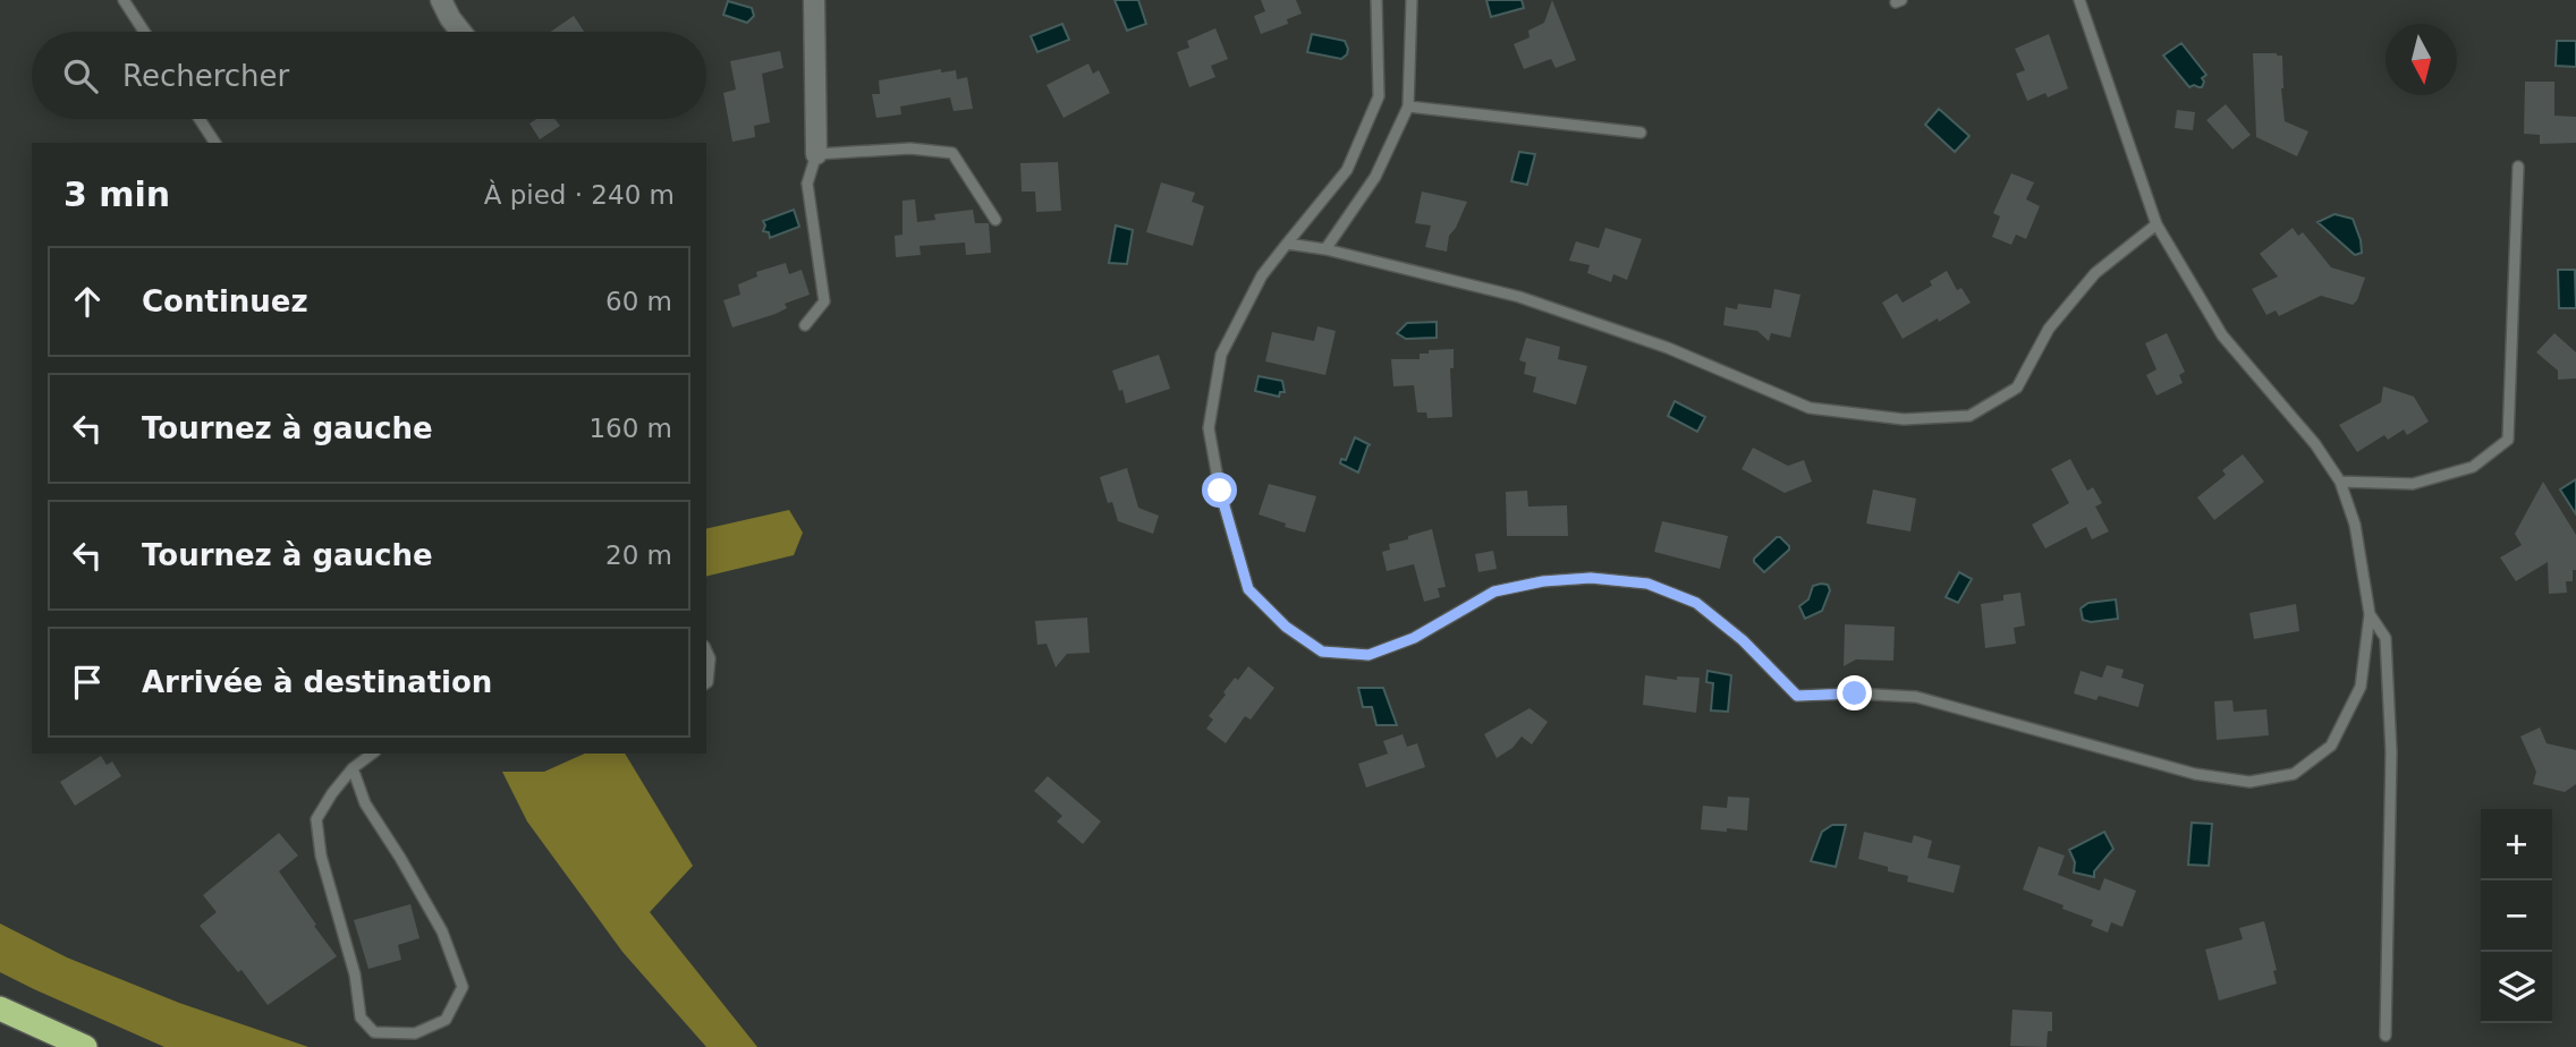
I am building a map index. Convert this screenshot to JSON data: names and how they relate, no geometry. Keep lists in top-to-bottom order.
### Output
{
  "north": "bottom",
  "page": {
    "search": "Rechercher",
    "heading": ["3 min", "À pied · 240 m"],
    "list": [
      ["Continuez", "60 m"],
      ["Tournez à gauche", "160 m"],
      ["Tournez à gauche", "20 m"],
      "Arrivée à destination"
    ],
    "map_buttons": ["+", "−"]
  }
}
